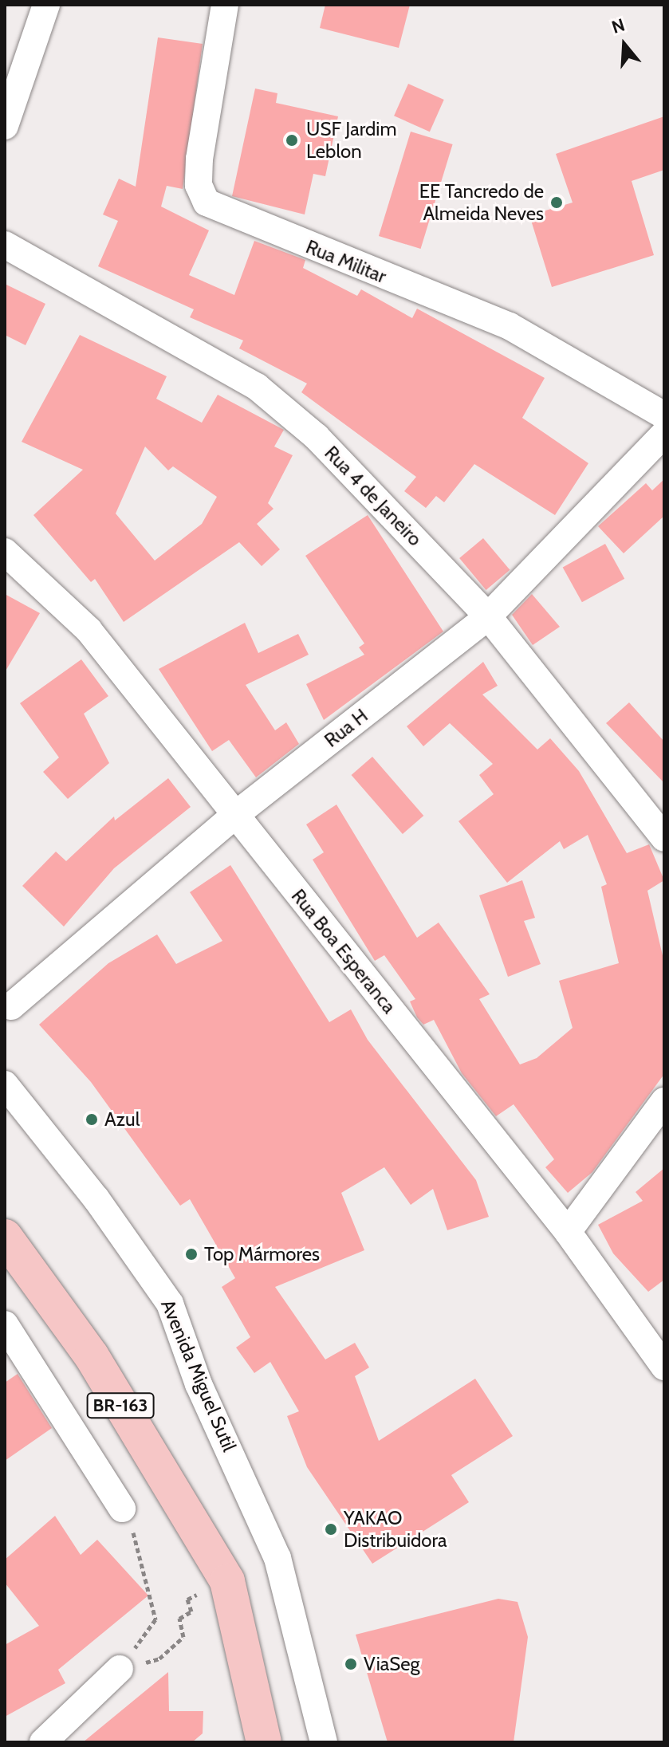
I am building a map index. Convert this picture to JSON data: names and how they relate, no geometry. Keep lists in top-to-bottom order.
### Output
{
  "streets": {
    "highway": ["BR-163"],
    "street": [
      "Rua Militar",
      "Rua 4 de Janeiro",
      "Rua H",
      "Rua Boa Esperanca",
      "Avenida Miguel Sutil"
    ]
  },
  "crossings": [
    ["Rua 4 de Janeiro", "Rua H"],
    ["Rua H", "Rua Boa Esperanca"]
  ],
  "places": [
    "USF Jardim Leblon",
    "EE Tancredo de Almeida Neves",
    "Azul",
    "Top Mármores",
    "YAKAO Distribuidora",
    "ViaSeg"
  ],
  "north": "top"
}
